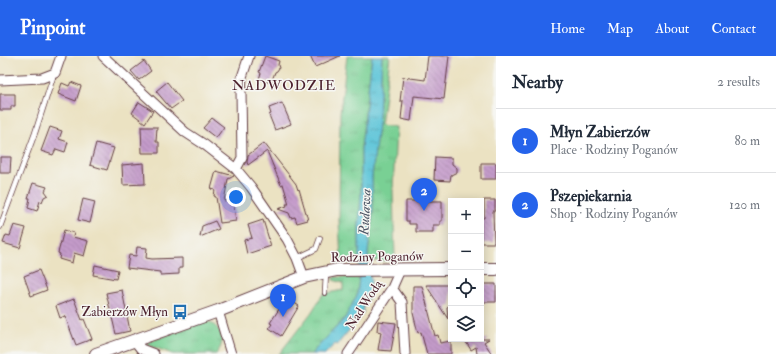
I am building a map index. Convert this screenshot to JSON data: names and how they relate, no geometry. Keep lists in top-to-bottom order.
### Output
{
  "streets": {
    "street": ["Rodziny Poganów", "Nad Wodą"]
  },
  "crossings": [
    ["Rodziny Poganów", "Nad Wodą"]
  ],
  "districts": ["NADWODZIE"],
  "water": ["Rudawa"],
  "places": {
    "bus stop": ["Zabierzów Młyn"]
  },
  "page": {
    "header": "Pinpoint",
    "nav": [
      "Home",
      "Map",
      "About",
      "Contact"
    ],
    "heading": ["Nearby", "2 results"],
    "list": [
      {
        "mark": "1",
        "name": "Młyn Zabierzów",
        "note": "Place · Rodziny Poganów",
        "value": "80 m"
      },
      {
        "mark": "2",
        "name": "Pszepiekarnia",
        "note": "Shop · Rodziny Poganów",
        "value": "120 m"
      }
    ],
    "pins": ["2", "1"],
    "map_buttons": ["+", "−"]
  }
}
